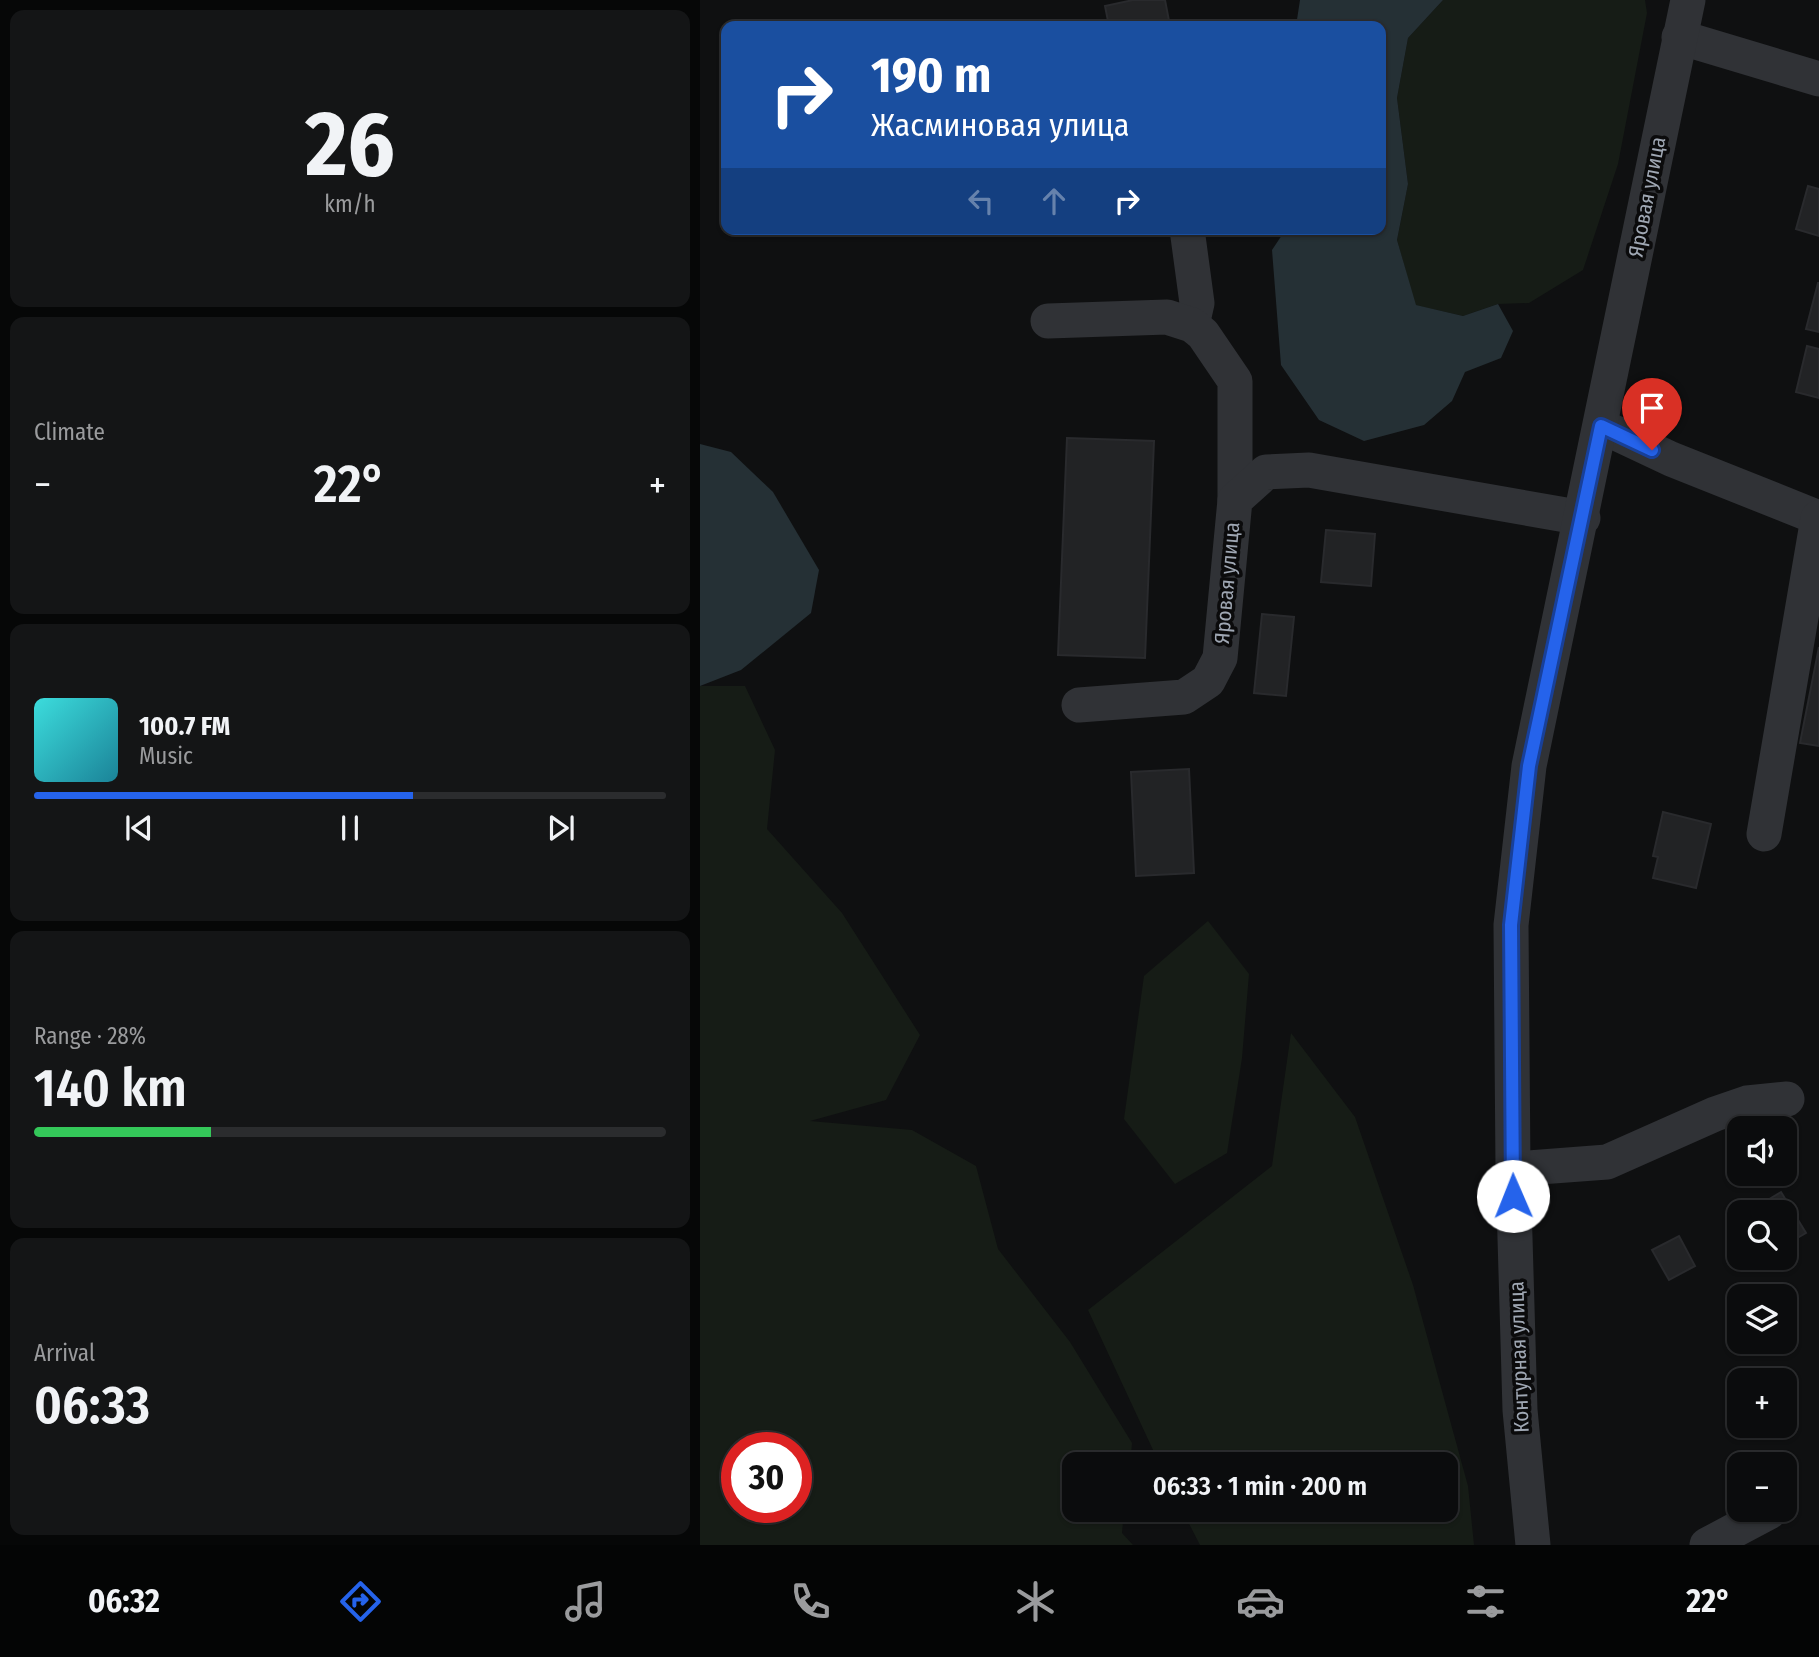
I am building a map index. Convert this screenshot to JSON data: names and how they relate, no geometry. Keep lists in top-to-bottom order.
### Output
{
  "streets": {
    "street": ["Яровая улица", "Контурная улица"]
  },
  "crossings": [
    ["Яровая улица", "Контурная улица"]
  ],
  "page": {
    "tile": [
      ["26", "km/h"],
      "Climate",
      ["Range · 28%", "140 km"],
      ["Arrival", "06:33"]
    ],
    "turn": ["190 m", "Жасминовая улица"],
    "heat": ["−", "22°", "+"],
    "song": ["100.7 FM", "Music"],
    "map_buttons": ["+", "−"],
    "limit": "30",
    "trip": "06:33 · 1 min · 200 m",
    "tabs": ["06:32", "22°"]
  }
}
